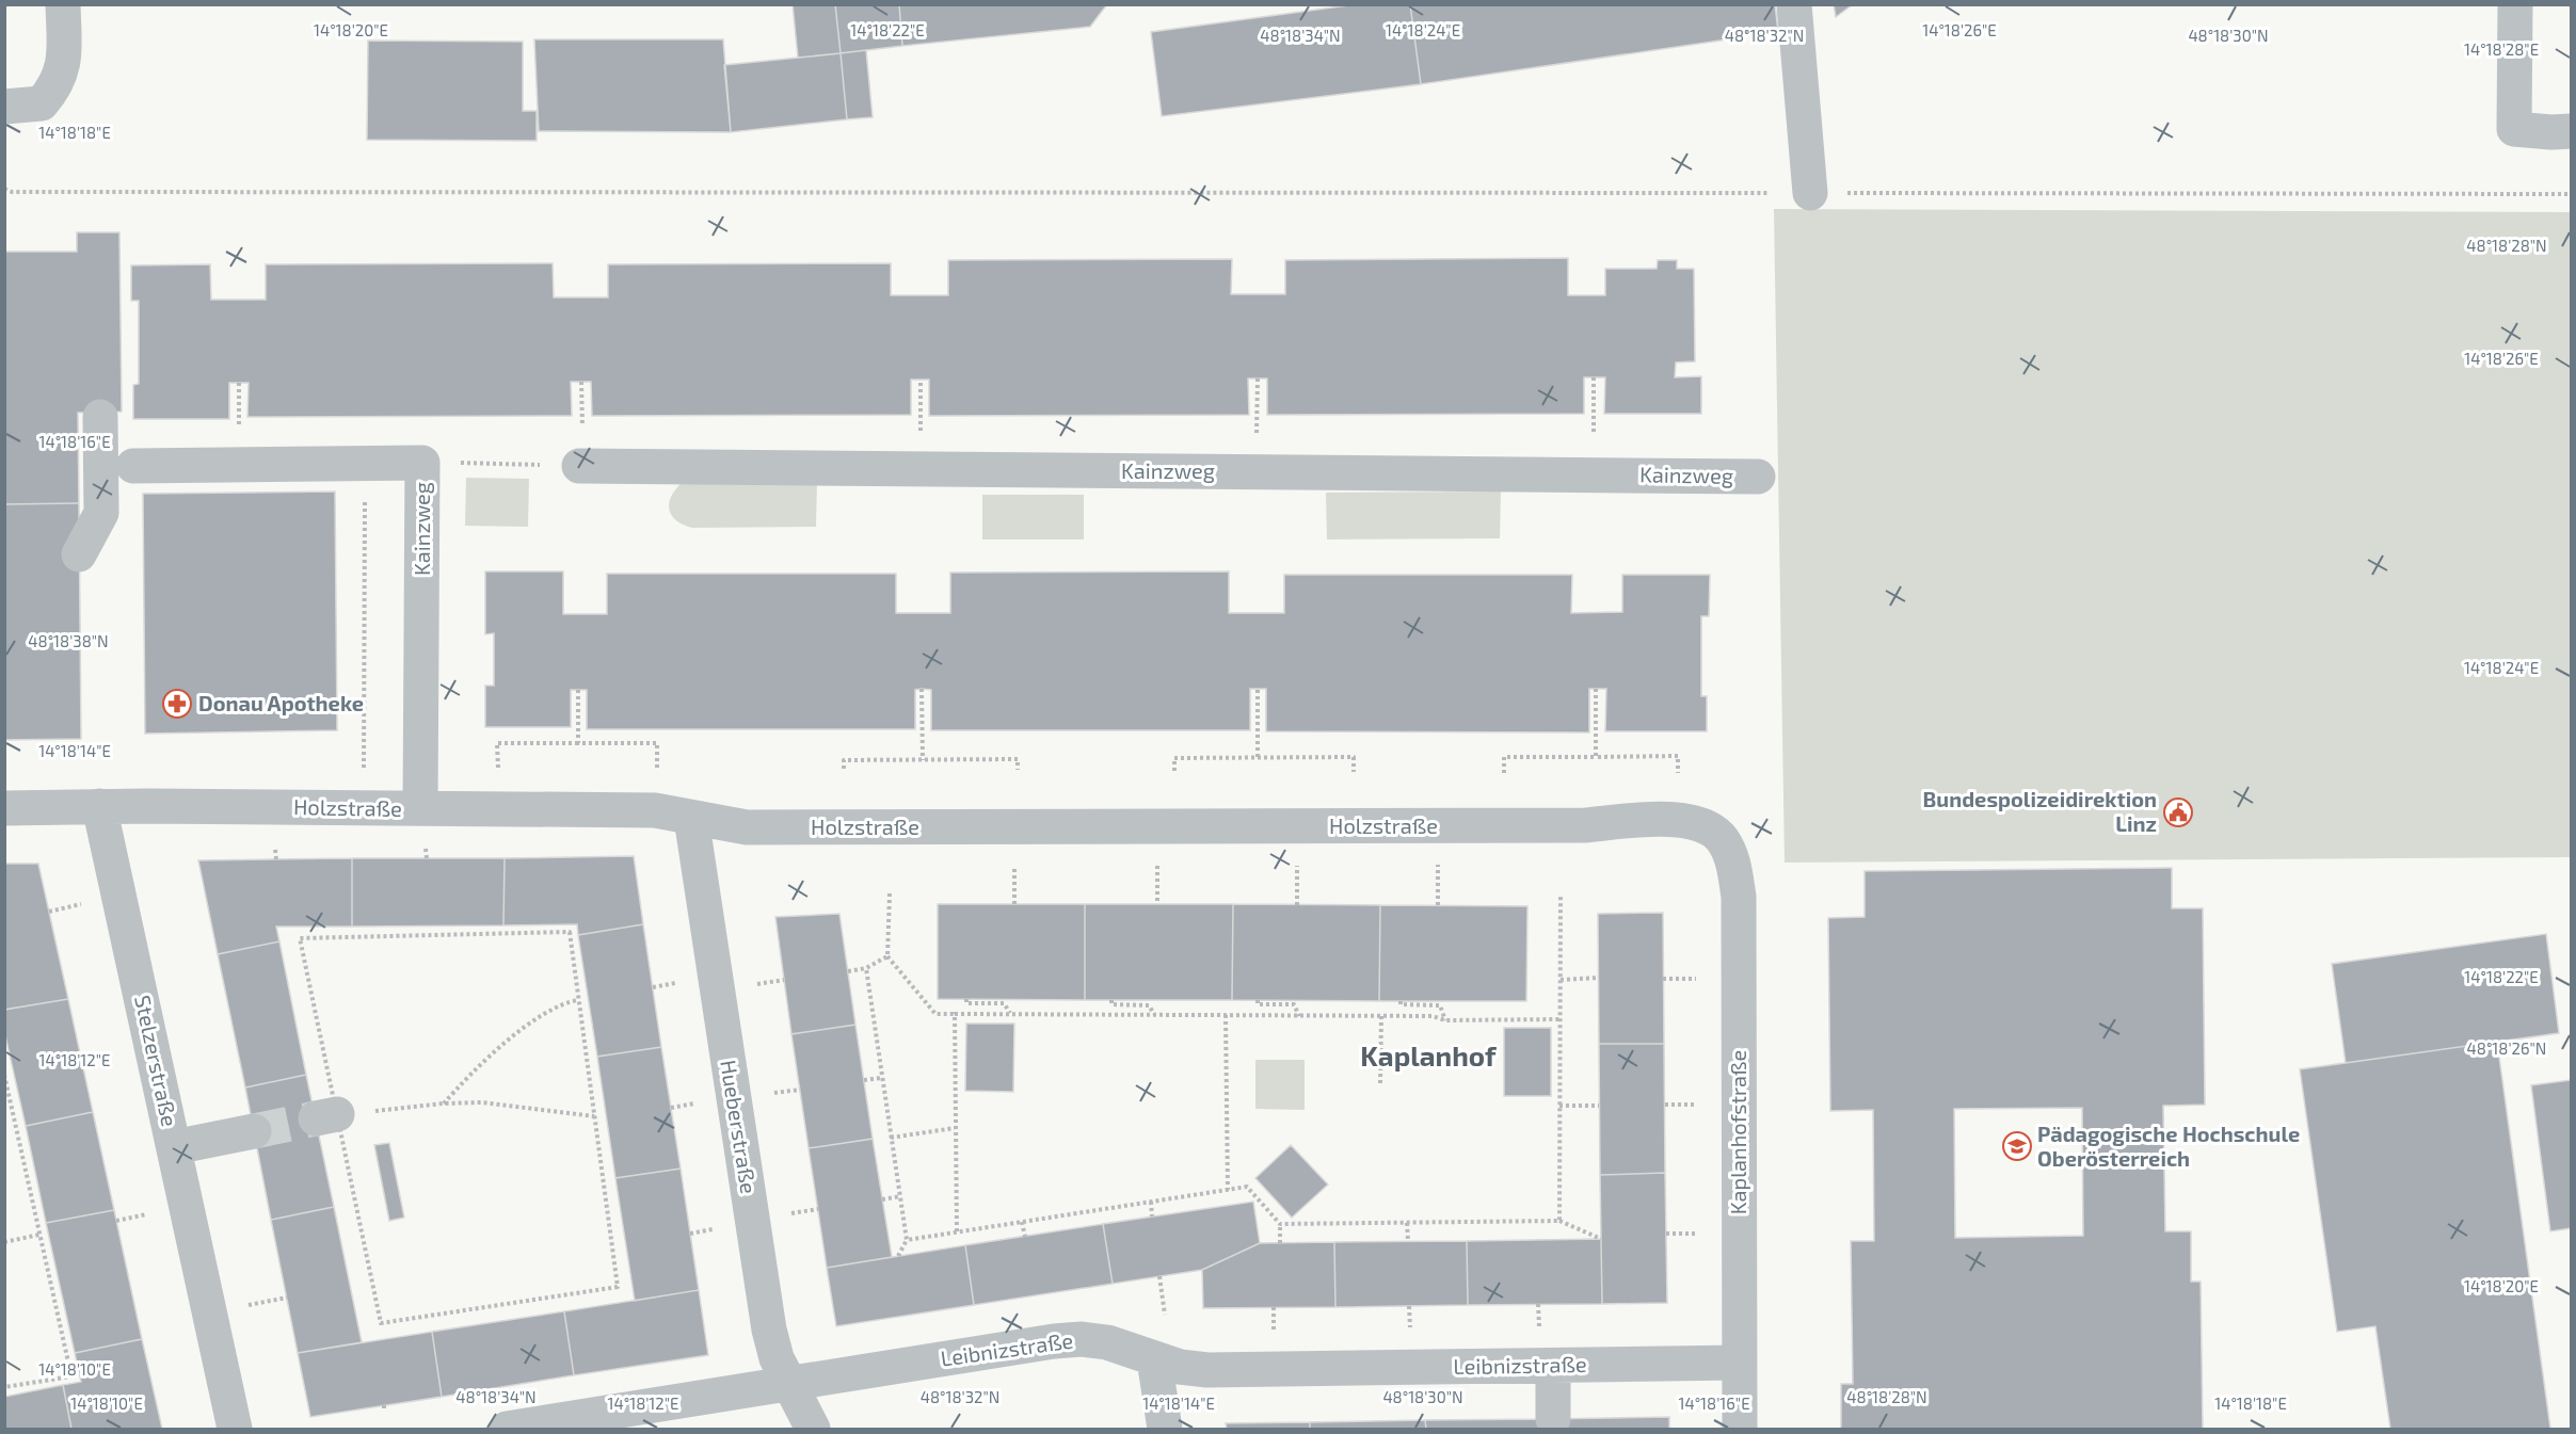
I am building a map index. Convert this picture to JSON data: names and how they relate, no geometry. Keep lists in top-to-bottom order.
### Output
{
  "streets": {
    "street": [
      "Kainzweg",
      "Holzstraße",
      "Stelzerstraße",
      "Hueberstraße",
      "Kaplanhofstraße",
      "Leibnizstraße"
    ]
  },
  "crossings": [
    ["Kainzweg", "Holzstraße"],
    ["Holzstraße", "Stelzerstraße"],
    ["Holzstraße", "Hueberstraße"],
    ["Holzstraße", "Kaplanhofstraße"],
    ["Hueberstraße", "Leibnizstraße"],
    ["Kaplanhofstraße", "Leibnizstraße"]
  ],
  "districts": ["Kaplanhof"],
  "places": {
    "pharmacy": ["Donau Apotheke"],
    "public building": ["Bundespolizeidirektion Linz"],
    "school or university": ["Pädagogische Hochschule Oberösterreich"]
  },
  "coordinates": [
    "14°18'20\"E",
    "14°18'22\"E",
    "14°18'24\"E",
    "14°18'26\"E",
    "48°18'34\"N",
    "48°18'32\"N",
    "48°18'30\"N",
    "14°18'28\"E",
    "14°18'18\"E",
    "48°18'28\"N",
    "14°18'16\"E",
    "48°18'38\"N",
    "14°18'14\"E",
    "48°18'26\"N",
    "14°18'12\"E",
    "14°18'10\"E"
  ]
}
